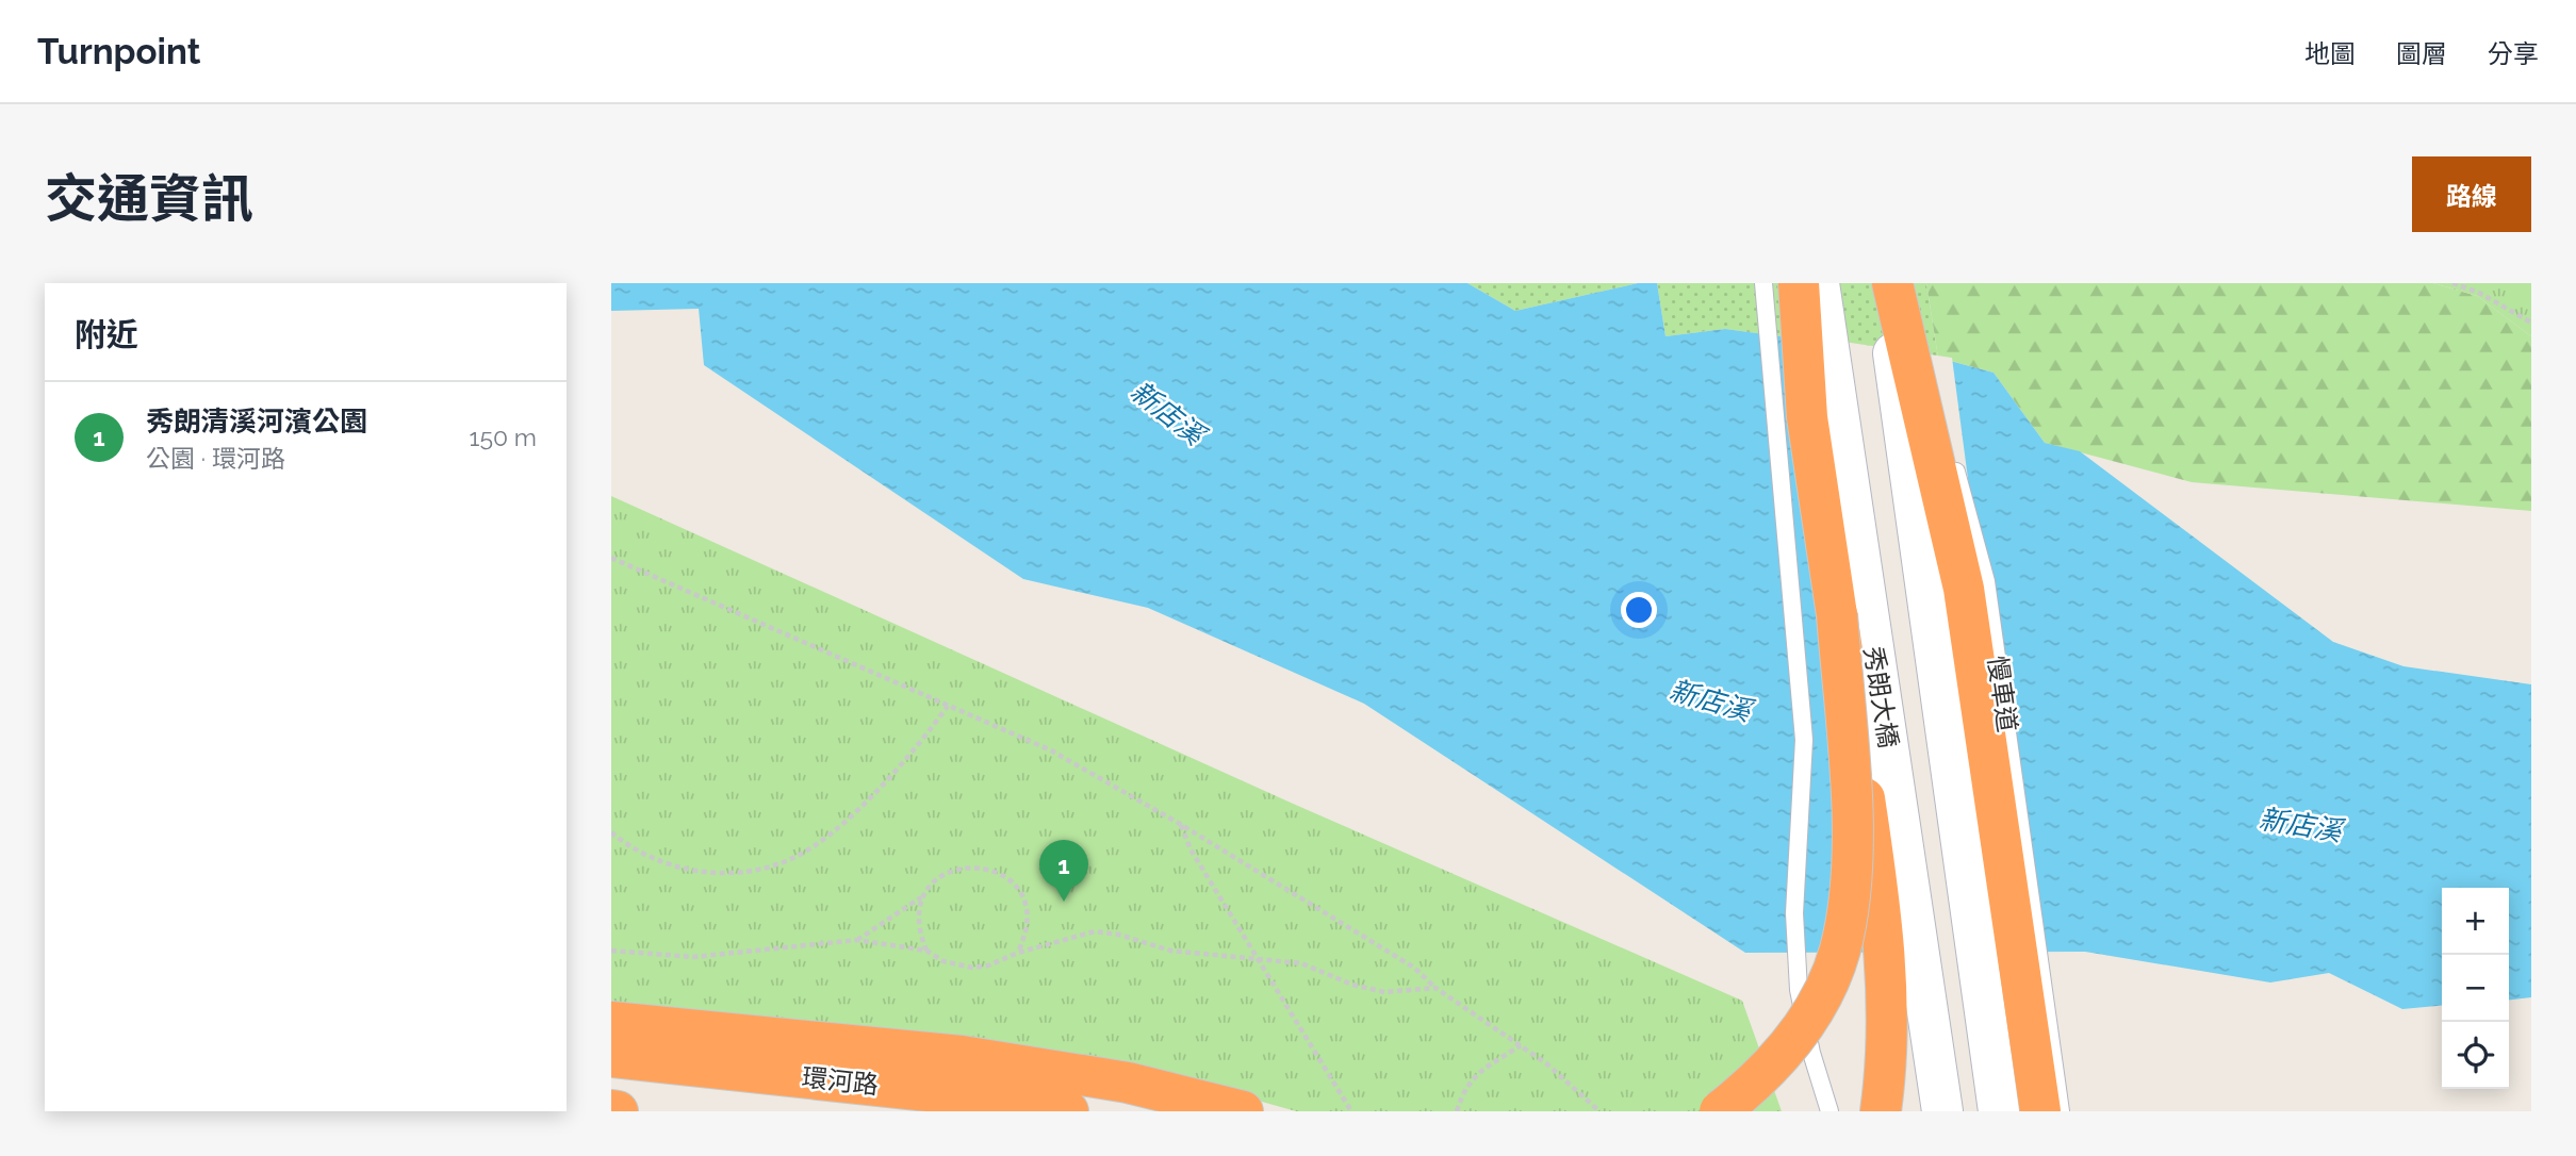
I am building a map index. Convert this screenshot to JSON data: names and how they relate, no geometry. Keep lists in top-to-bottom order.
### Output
{
  "streets": {
    "highway": ["環河路"],
    "main road": ["秀朗大橋"],
    "lane": ["慢車道"]
  },
  "water": ["新店溪"],
  "page": {
    "header": "Turnpoint",
    "nav": ["地圖", "圖層", "分享"],
    "title": "交通資訊",
    "buttons": "路線",
    "heading": "附近",
    "list": [
      {
        "mark": "1",
        "name": "秀朗清溪河濱公園",
        "note": "公園 · 環河路",
        "value": "150 m"
      }
    ],
    "pins": "1",
    "map_buttons": ["+", "−"]
  }
}
